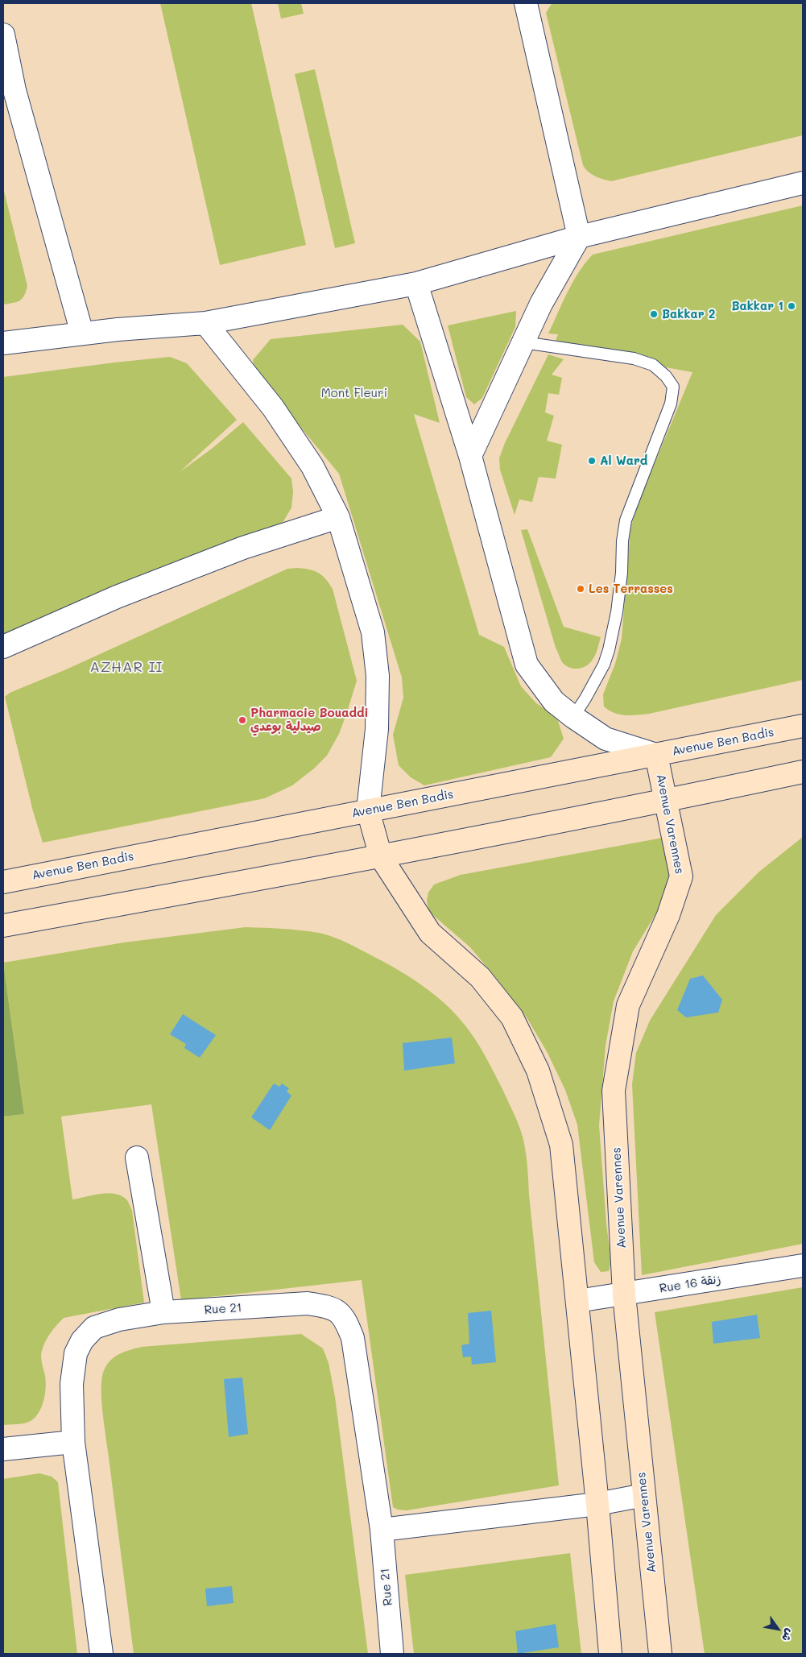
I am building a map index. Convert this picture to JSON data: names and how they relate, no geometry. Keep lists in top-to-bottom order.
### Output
{
  "streets": {
    "main road": ["Avenue Ben Badis", "Avenue Varennes"],
    "street": ["Rue 16 زنقة", "Rue 21"]
  },
  "crossings": [
    ["Avenue Ben Badis", "Avenue Varennes"],
    ["Avenue Varennes", "Rue 16 زنقة"]
  ],
  "districts": ["AZHAR II"],
  "parks": ["Mont Fleuri"],
  "places": [
    "Bakkar 1",
    "Bakkar 2",
    "Al Ward",
    "Les Terrasses",
    "Pharmacie Bouaddi صيدلية بوعدي"
  ],
  "north": "bottom right"
}
